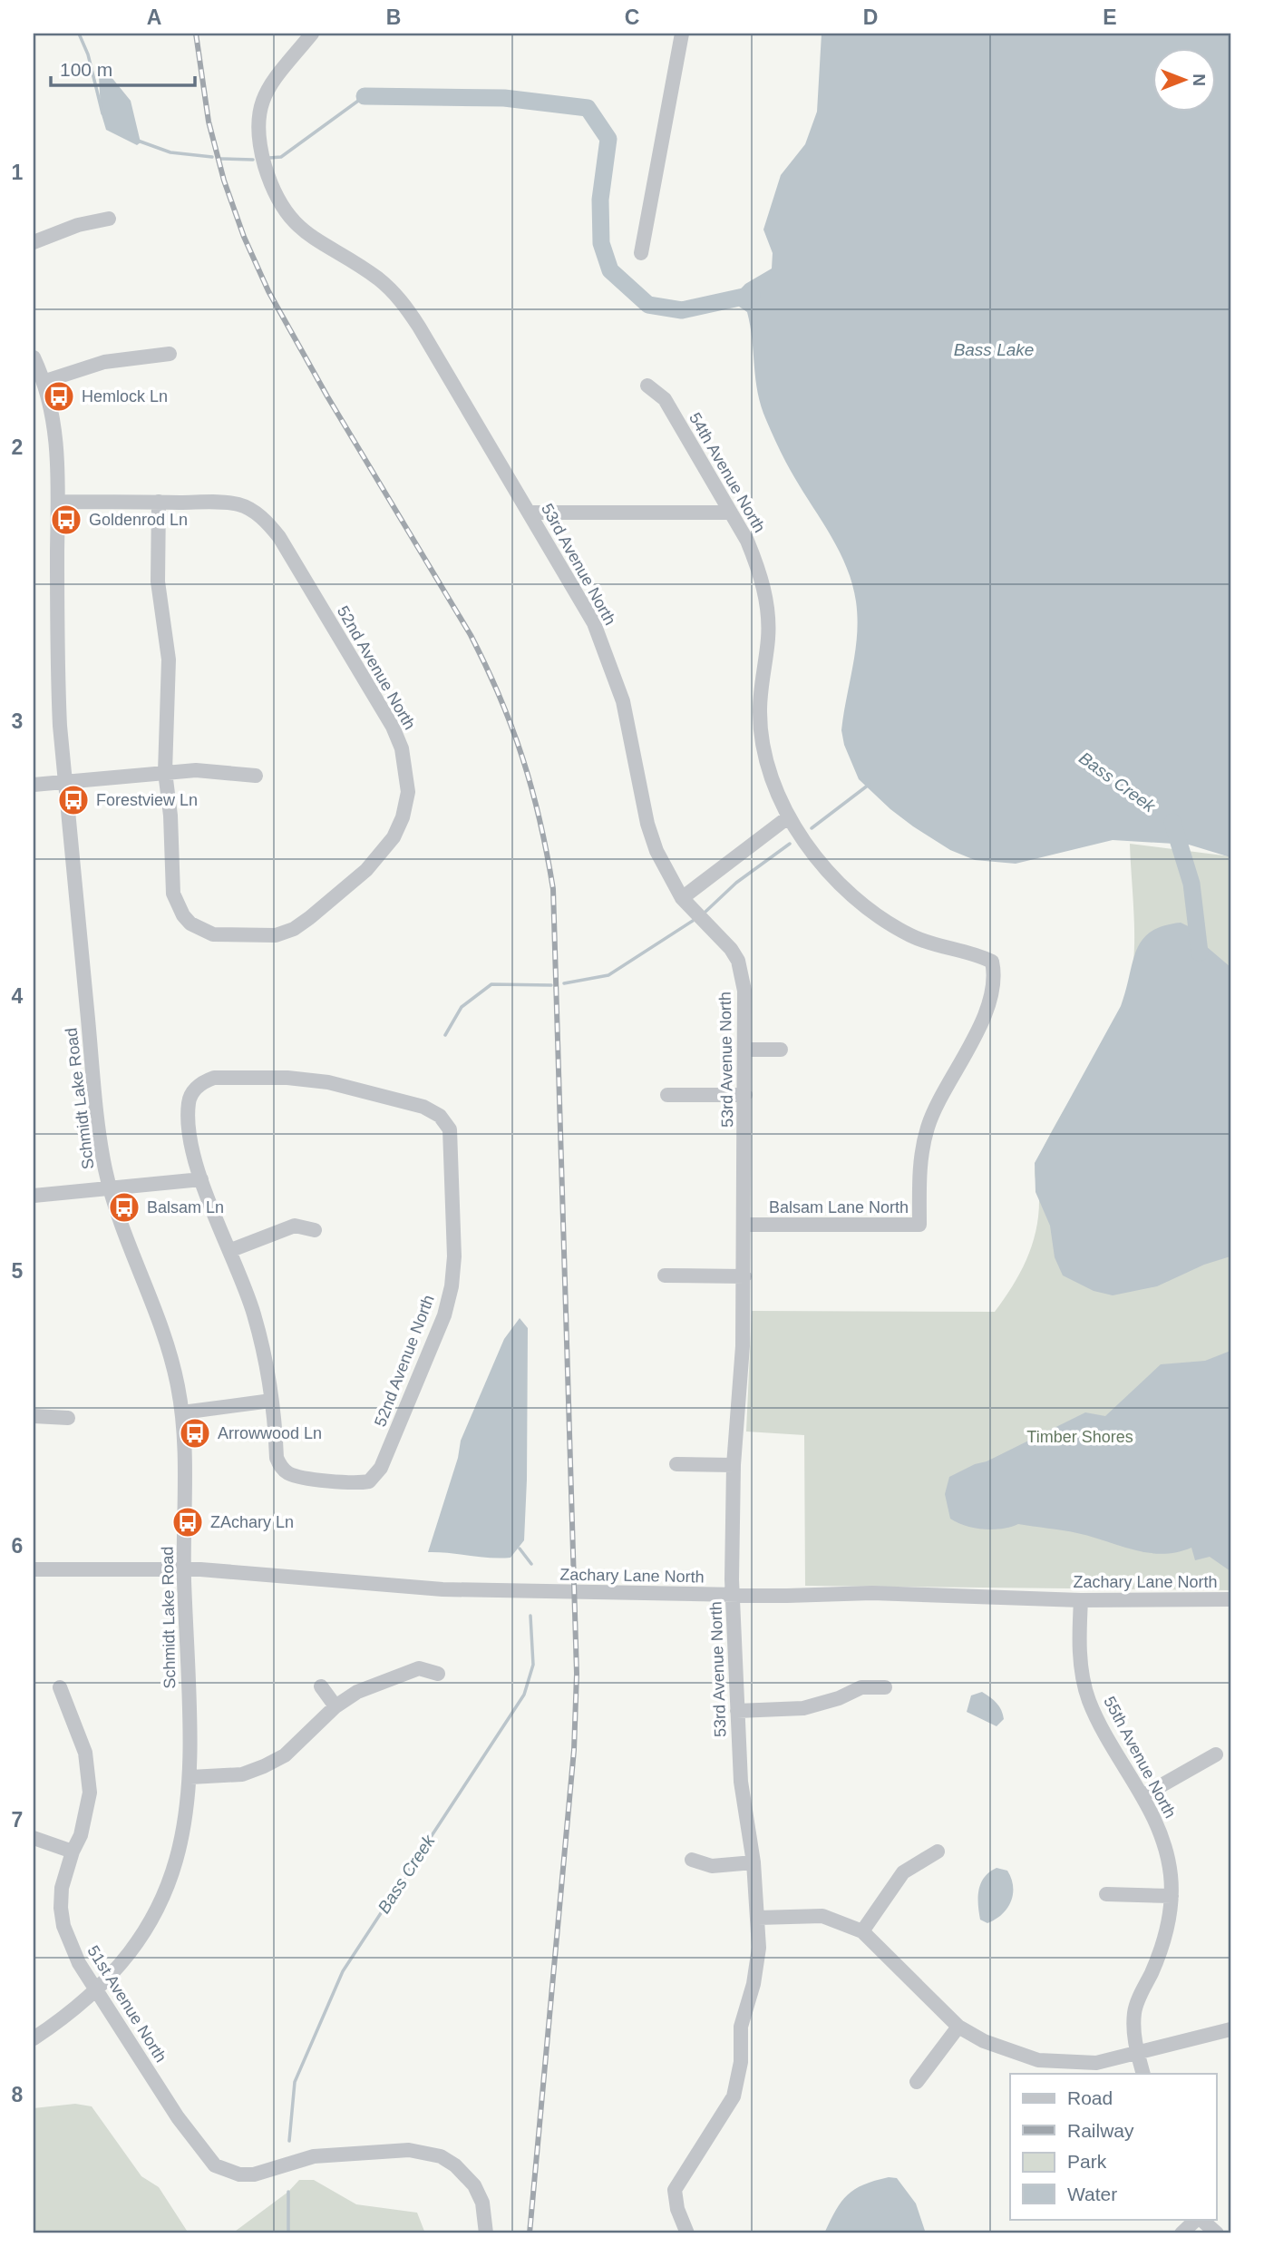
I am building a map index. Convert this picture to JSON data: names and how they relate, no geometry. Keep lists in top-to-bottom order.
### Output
{
  "streets": {
    "street": [
      "54th Avenue North",
      "53rd Avenue North",
      "52nd Avenue North",
      "Schmidt Lake Road",
      "Balsam Lane North",
      "Zachary Lane North",
      "55th Avenue North",
      "51st Avenue North"
    ]
  },
  "crossings": [
    ["54th Avenue North", "Balsam Lane North"],
    ["53rd Avenue North", "Balsam Lane North"],
    ["53rd Avenue North", "Zachary Lane North"],
    ["52nd Avenue North", "Schmidt Lake Road"],
    ["Schmidt Lake Road", "Zachary Lane North"],
    ["Schmidt Lake Road", "51st Avenue North"],
    ["Zachary Lane North", "55th Avenue North"]
  ],
  "water": ["Bass Lake", "Bass Creek"],
  "parks": ["Timber Shores"],
  "places": {
    "bus stop": [
      "Hemlock Ln",
      "Goldenrod Ln",
      "Forestview Ln",
      "Balsam Ln",
      "Arrowwood Ln",
      "ZAchary Ln"
    ]
  },
  "legend": [
    "Road",
    "Railway",
    "Park",
    "Water"
  ],
  "scale_bar": "100 m",
  "north": "right",
  "grid": {
    "columns": [
      "A",
      "B",
      "C",
      "D",
      "E"
    ],
    "rows": [
      "1",
      "2",
      "3",
      "4",
      "5",
      "6",
      "7",
      "8"
    ]
  }
}
